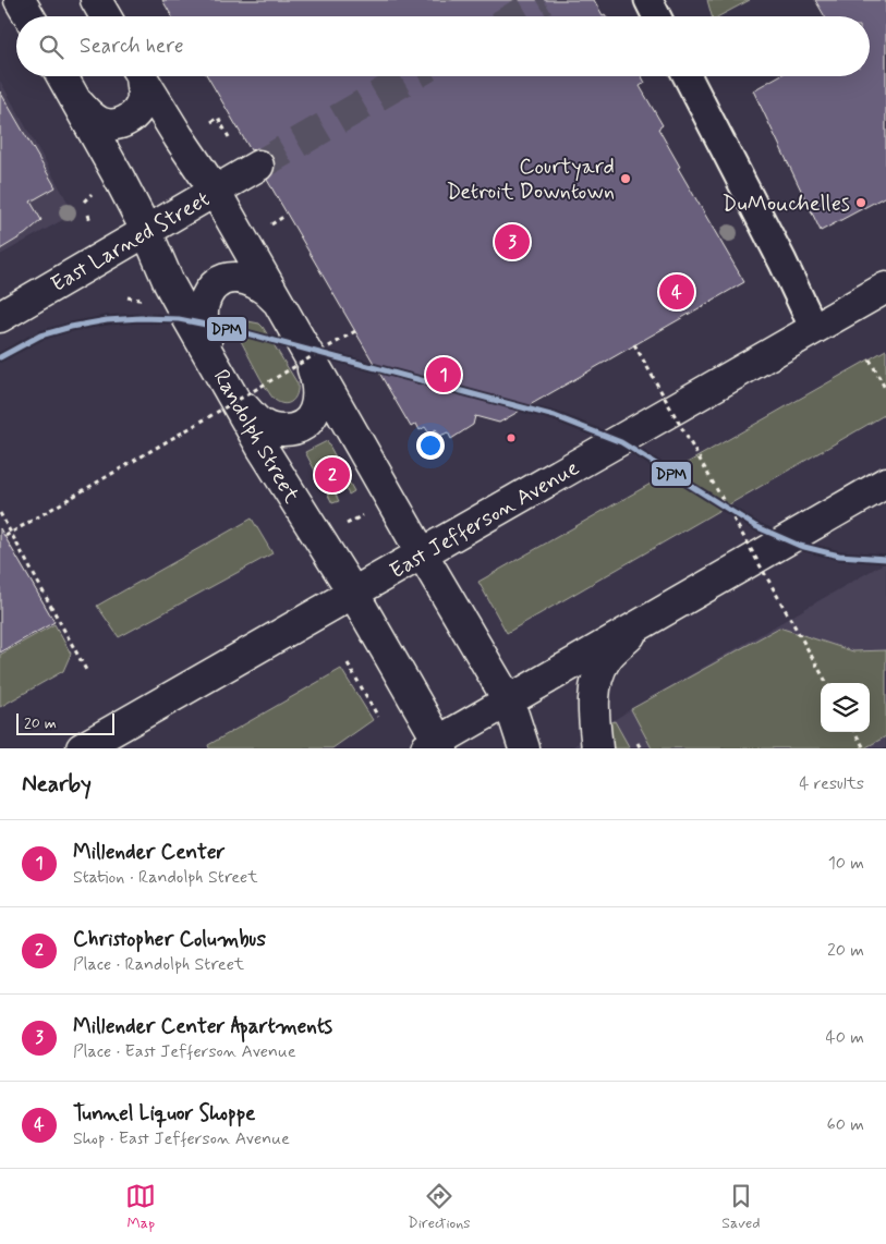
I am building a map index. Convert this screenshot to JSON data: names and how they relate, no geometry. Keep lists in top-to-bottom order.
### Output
{
  "streets": {
    "main road": ["East Larned Street", "Randolph Street", "East Jefferson Avenue"]
  },
  "crossings": [
    ["East Larned Street", "Randolph Street"],
    ["Randolph Street", "East Jefferson Avenue"]
  ],
  "places": ["Courtyard Detroit Downtown", "DuMouchelles"],
  "lines": ["transit line DPM"],
  "scale_bar": "20 m",
  "page": {
    "search": "Search here",
    "pins": [
      "3",
      "4",
      "1",
      "2"
    ],
    "scale": "20 m",
    "heading": ["Nearby", "4 results"],
    "list": [
      {
        "mark": "1",
        "name": "Millender Center",
        "note": "Station · Randolph Street",
        "value": "10 m"
      },
      {
        "mark": "2",
        "name": "Christopher Columbus",
        "note": "Place · Randolph Street",
        "value": "20 m"
      },
      {
        "mark": "3",
        "name": "Millender Center Apartments",
        "note": "Place · East Jefferson Avenue",
        "value": "40 m"
      },
      {
        "mark": "4",
        "name": "Tunnel Liquor Shoppe",
        "note": "Shop · East Jefferson Avenue",
        "value": "60 m"
      }
    ],
    "nav": ["Map", "Directions", "Saved"]
  }
}
